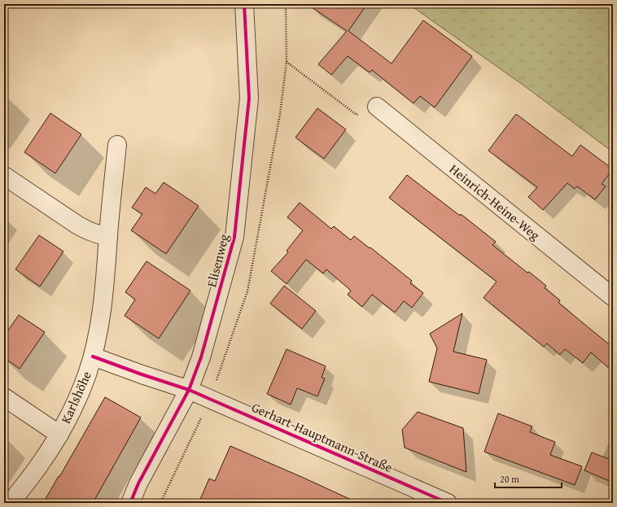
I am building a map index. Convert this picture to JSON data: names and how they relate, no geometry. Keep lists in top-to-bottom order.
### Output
{
  "streets": {
    "street": [
      "Heinrich-Heine-Weg",
      "Elisenweg",
      "Karlshöhe",
      "Gerhart-Hauptmann-Straße"
    ]
  },
  "crossings": [
    ["Elisenweg", "Gerhart-Hauptmann-Straße"],
    ["Karlshöhe", "Gerhart-Hauptmann-Straße"]
  ],
  "scale_bar": "20 m"
}
